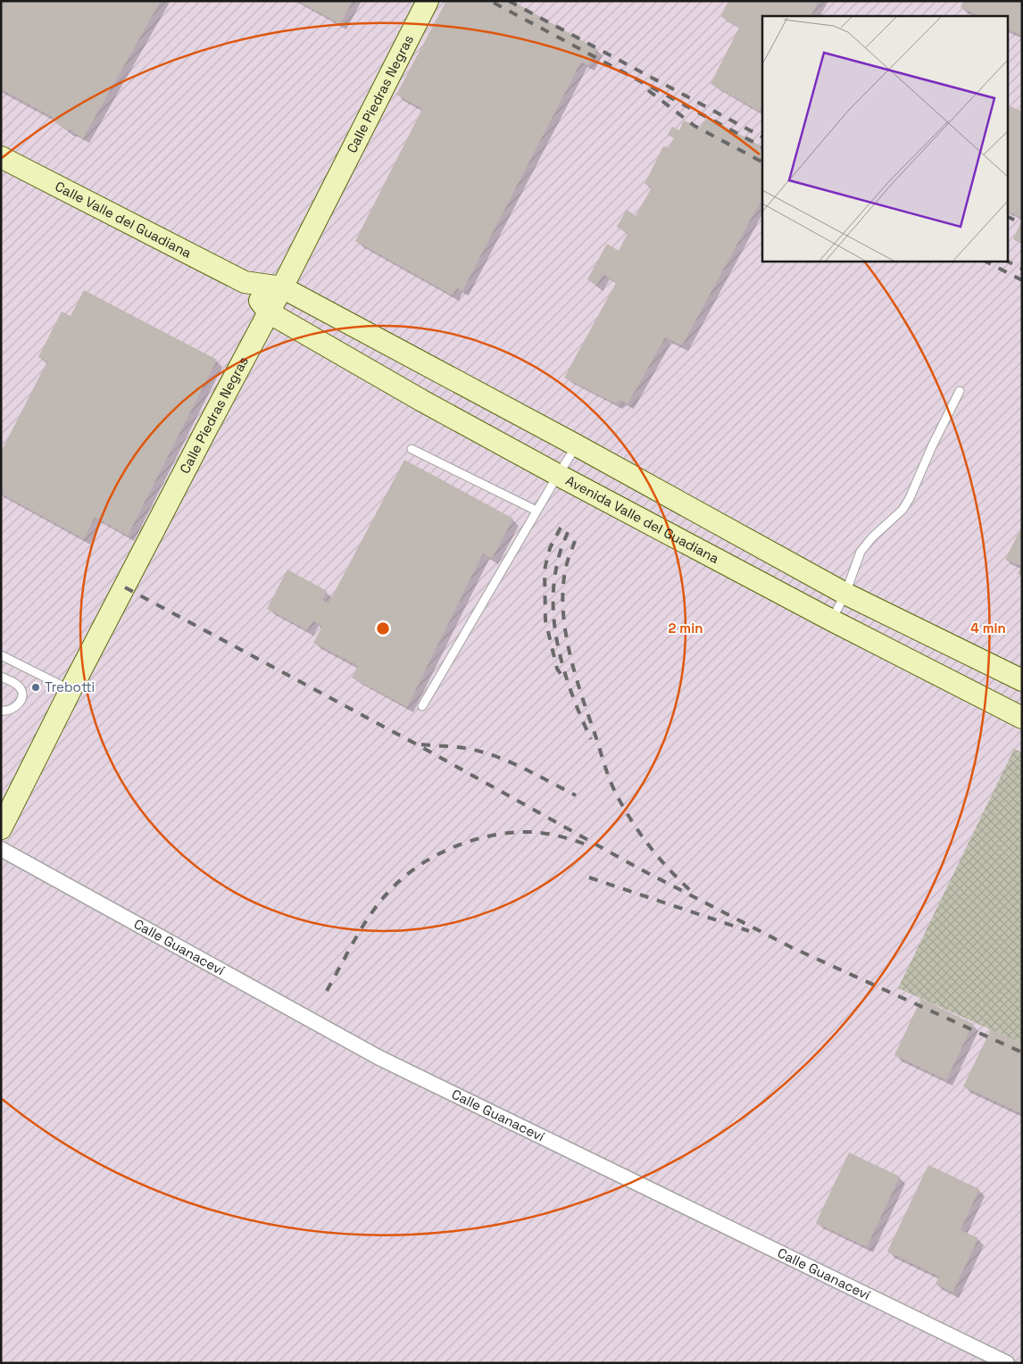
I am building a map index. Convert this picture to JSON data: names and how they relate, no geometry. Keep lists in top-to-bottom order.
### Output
{
  "streets": {
    "main road": ["Calle Piedras Negras", "Calle Valle del Guadiana", "Avenida Valle del Guadiana"],
    "street": ["Calle Guanaceví"]
  },
  "crossings": [
    ["Calle Piedras Negras", "Avenida Valle del Guadiana"]
  ],
  "places": ["Trebotti"],
  "rings": ["2 min", "4 min"]
}
